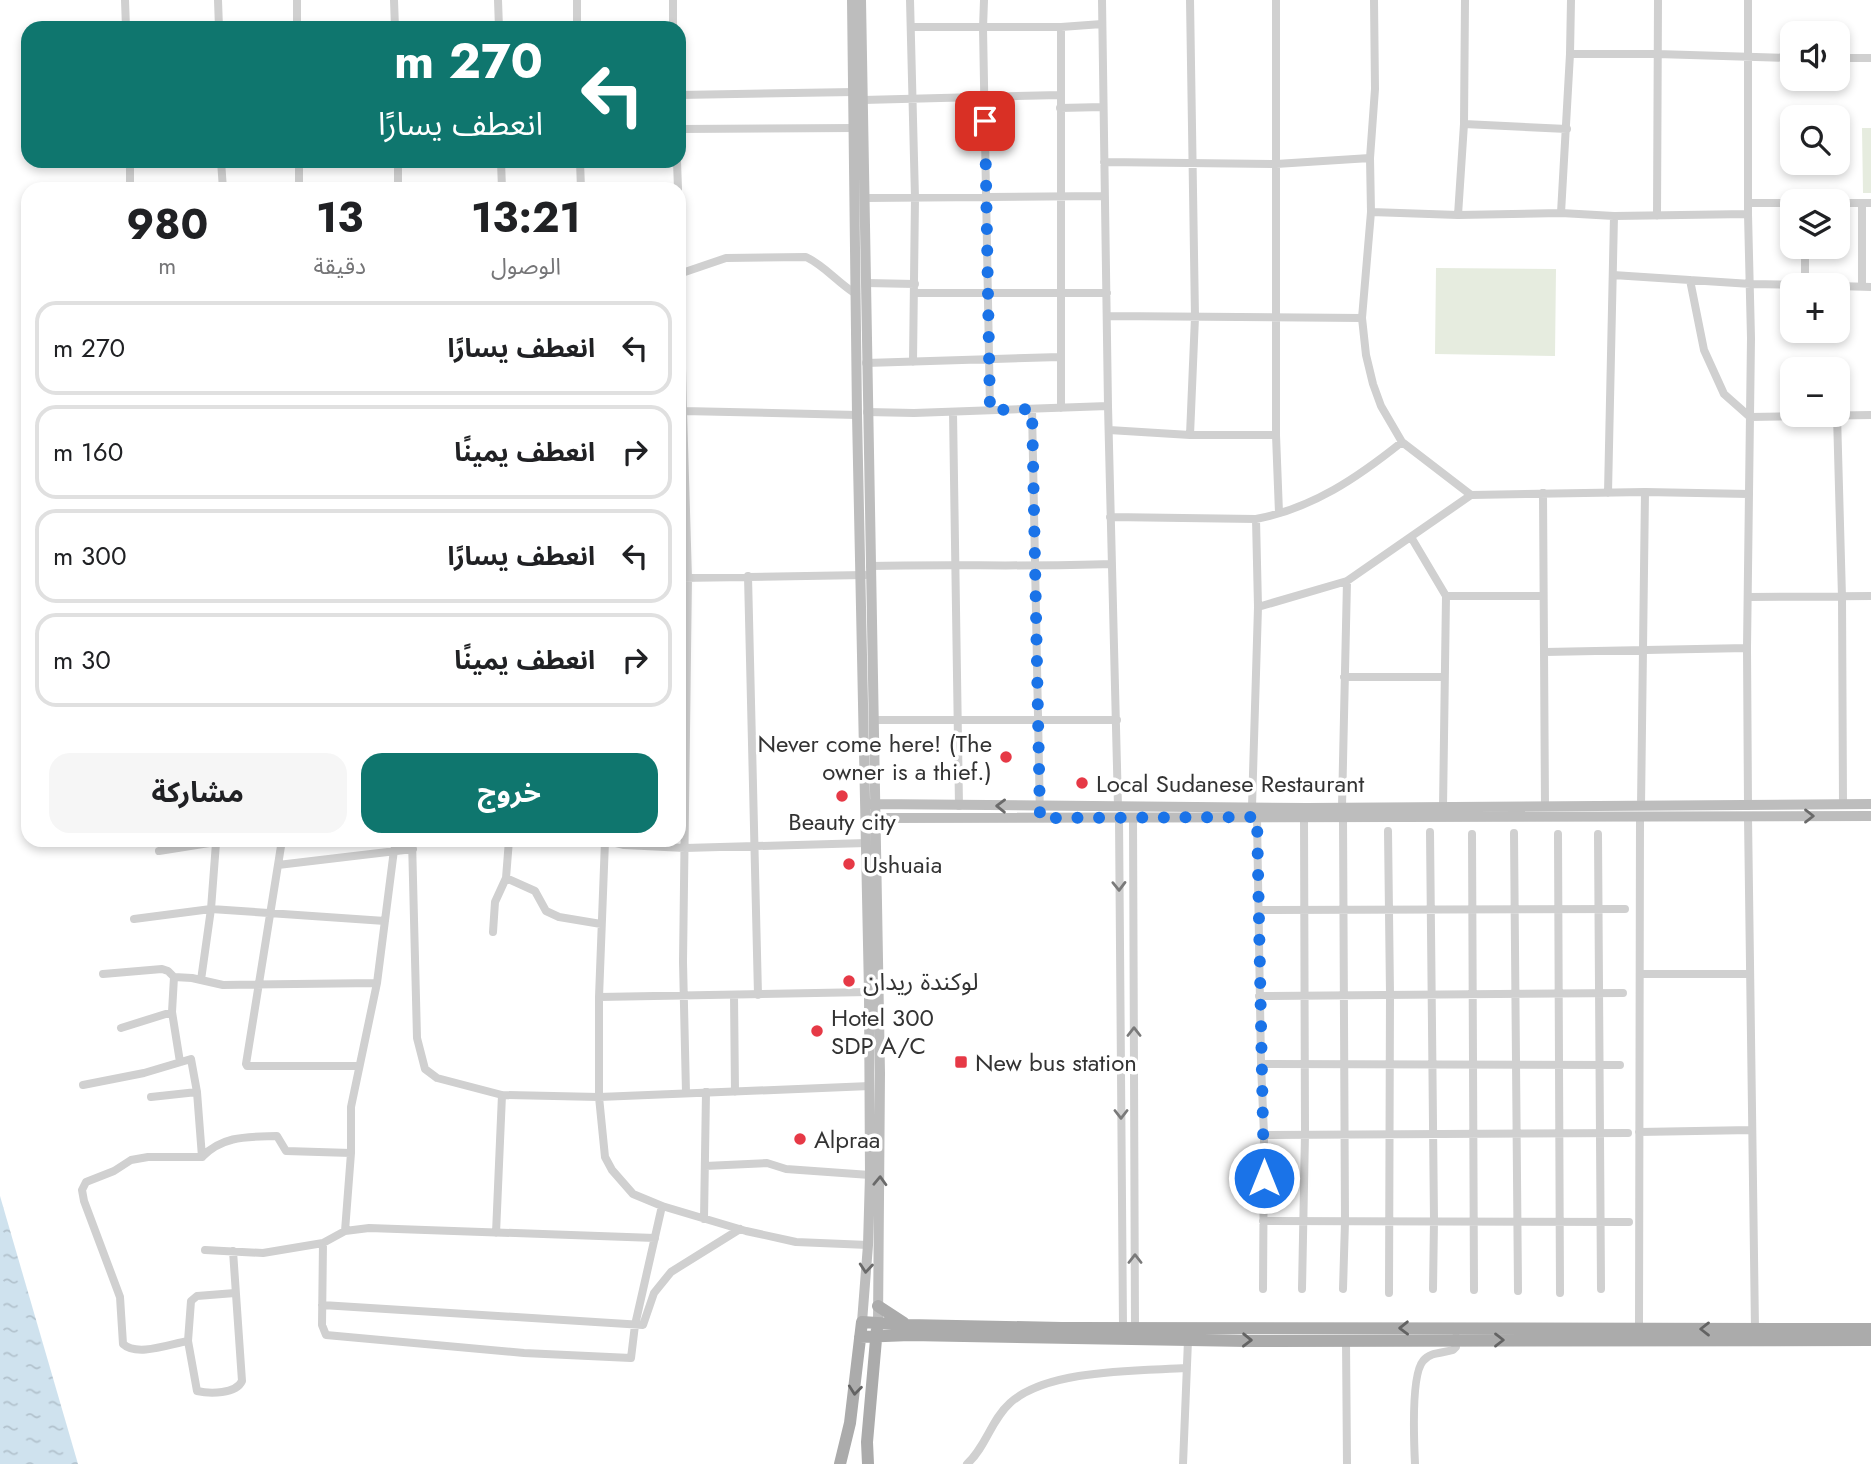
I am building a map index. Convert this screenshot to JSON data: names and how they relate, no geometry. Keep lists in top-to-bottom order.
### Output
{
  "places": {
    "other": [
      "Never come here! (The owner is a thief.)",
      "Local Sudanese Restaurant",
      "Beauty city",
      "Ushuaia",
      "لوكندة ريدان",
      "Hotel 300 SDP A/C",
      "Alpraa"
    ],
    "transit": ["New bus station"]
  },
  "page": {
    "map_buttons": ["+", "−"],
    "turn": ["270 m", "انعطف يسارًا"],
    "eta": [
      "13:21",
      "الوصول",
      "13",
      "دقيقة",
      "980",
      "m"
    ],
    "list": [
      {
        "name": "انعطف يسارًا",
        "value": "270 m"
      },
      {
        "name": "انعطف يمينًا",
        "value": "160 m"
      },
      {
        "name": "انعطف يسارًا",
        "value": "300 m"
      },
      {
        "name": "انعطف يمينًا",
        "value": "30 m"
      }
    ],
    "buttons": ["خروج", "مشاركة"]
  }
}
